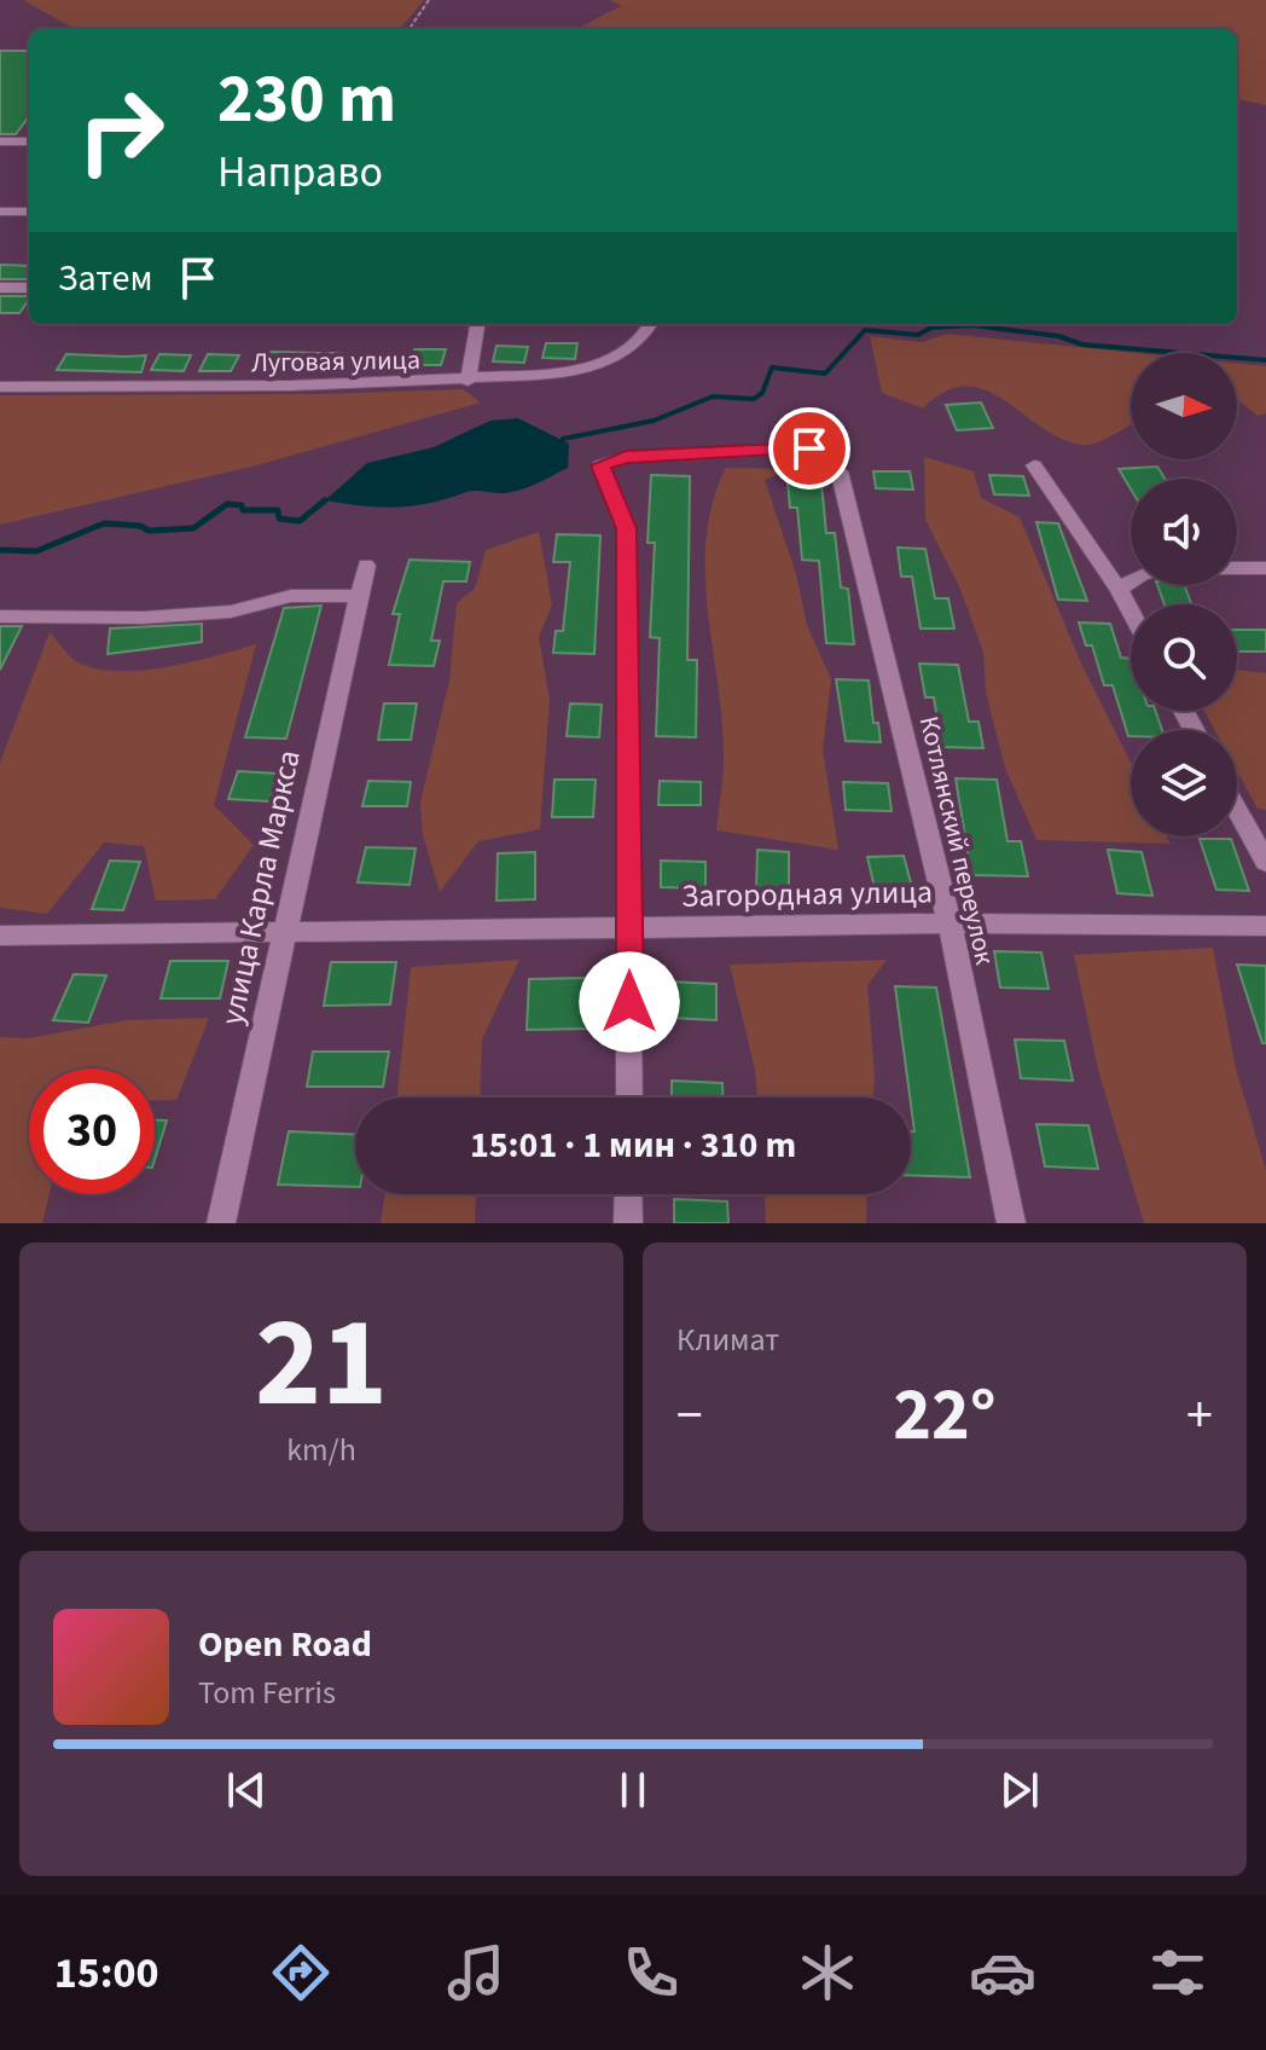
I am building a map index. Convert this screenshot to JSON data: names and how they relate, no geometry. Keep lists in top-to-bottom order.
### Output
{
  "streets": {
    "street": [
      "Луговая улица",
      "Котлянский переулок",
      "улица Карла Маркса",
      "Загородная улица"
    ]
  },
  "crossings": [
    ["Котлянский переулок", "Загородная улица"],
    ["улица Карла Маркса", "Загородная улица"]
  ],
  "north": "right",
  "page": {
    "turn": ["230 m", "Направо"],
    "then": "Затем",
    "limit": "30",
    "trip": "15:01 · 1 мин · 310 m",
    "tile": [
      ["21", "km/h"],
      "Климат"
    ],
    "heat": ["−", "22°", "+"],
    "song": ["Open Road", "Tom Ferris"],
    "tabs": "15:00"
  }
}
